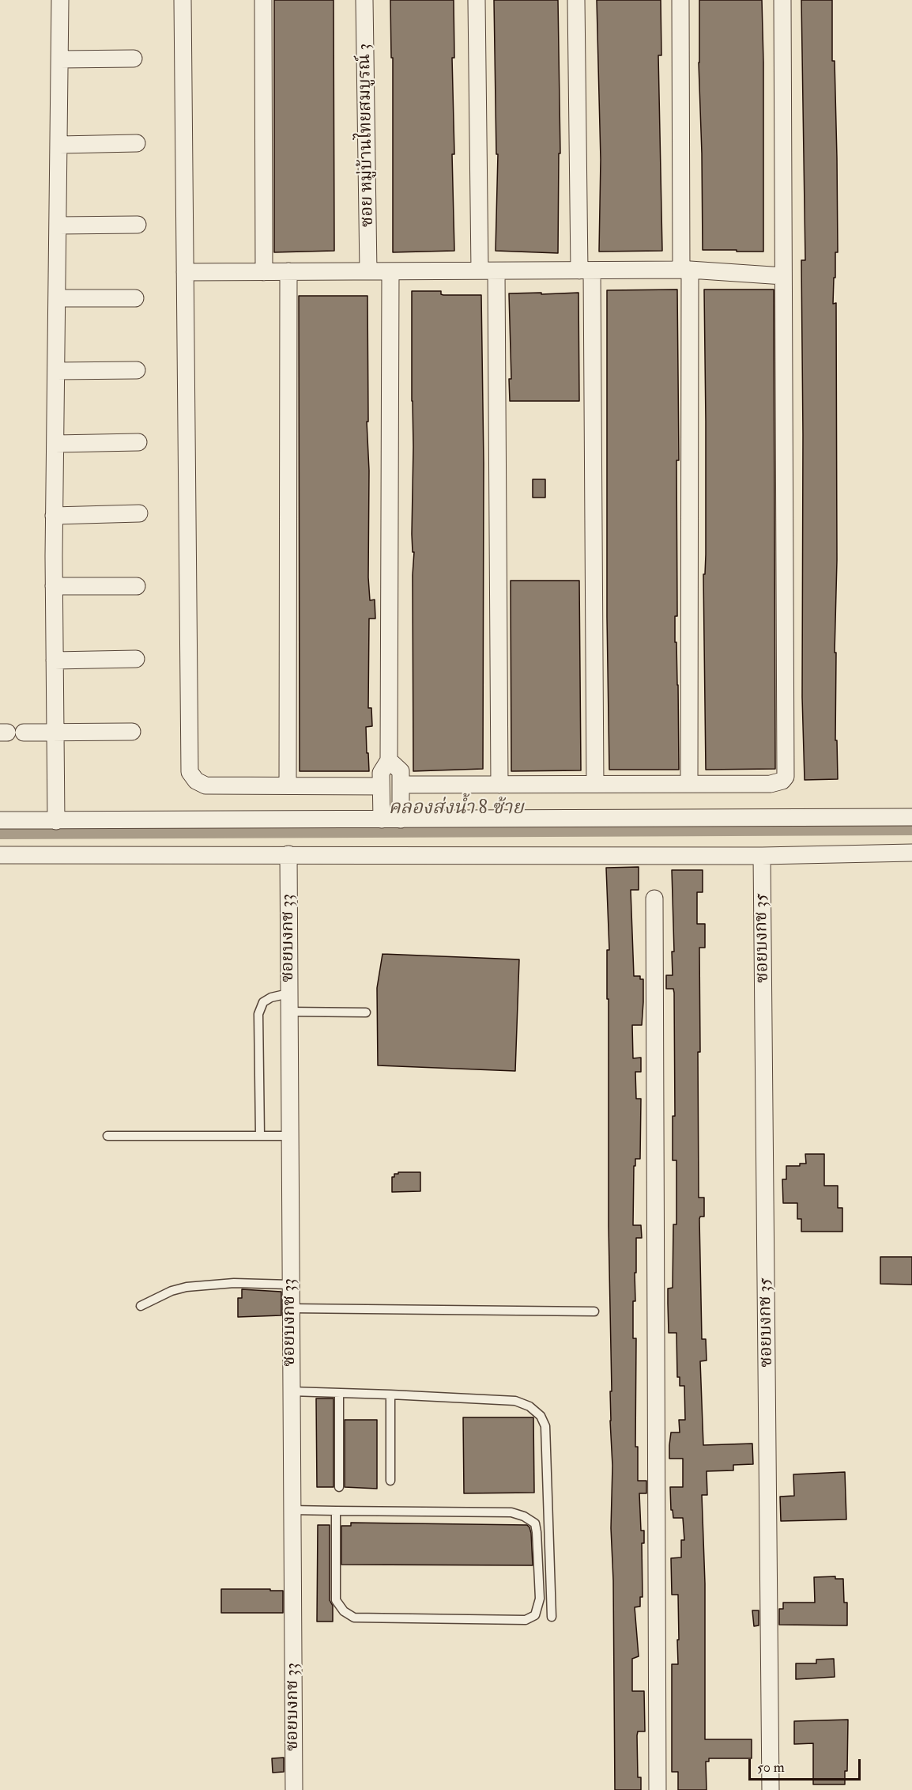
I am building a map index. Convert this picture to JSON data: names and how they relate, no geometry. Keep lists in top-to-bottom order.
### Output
{
  "streets": {
    "street": ["ซอย หมู่บ้านไทยสมบูรณ์ 3", "ซอยบงกช 33", "ซอยบงกช 35"]
  },
  "water": ["คลองส่งน้ำ 8 ซ้าย"],
  "scale_bar": "50 m"
}
